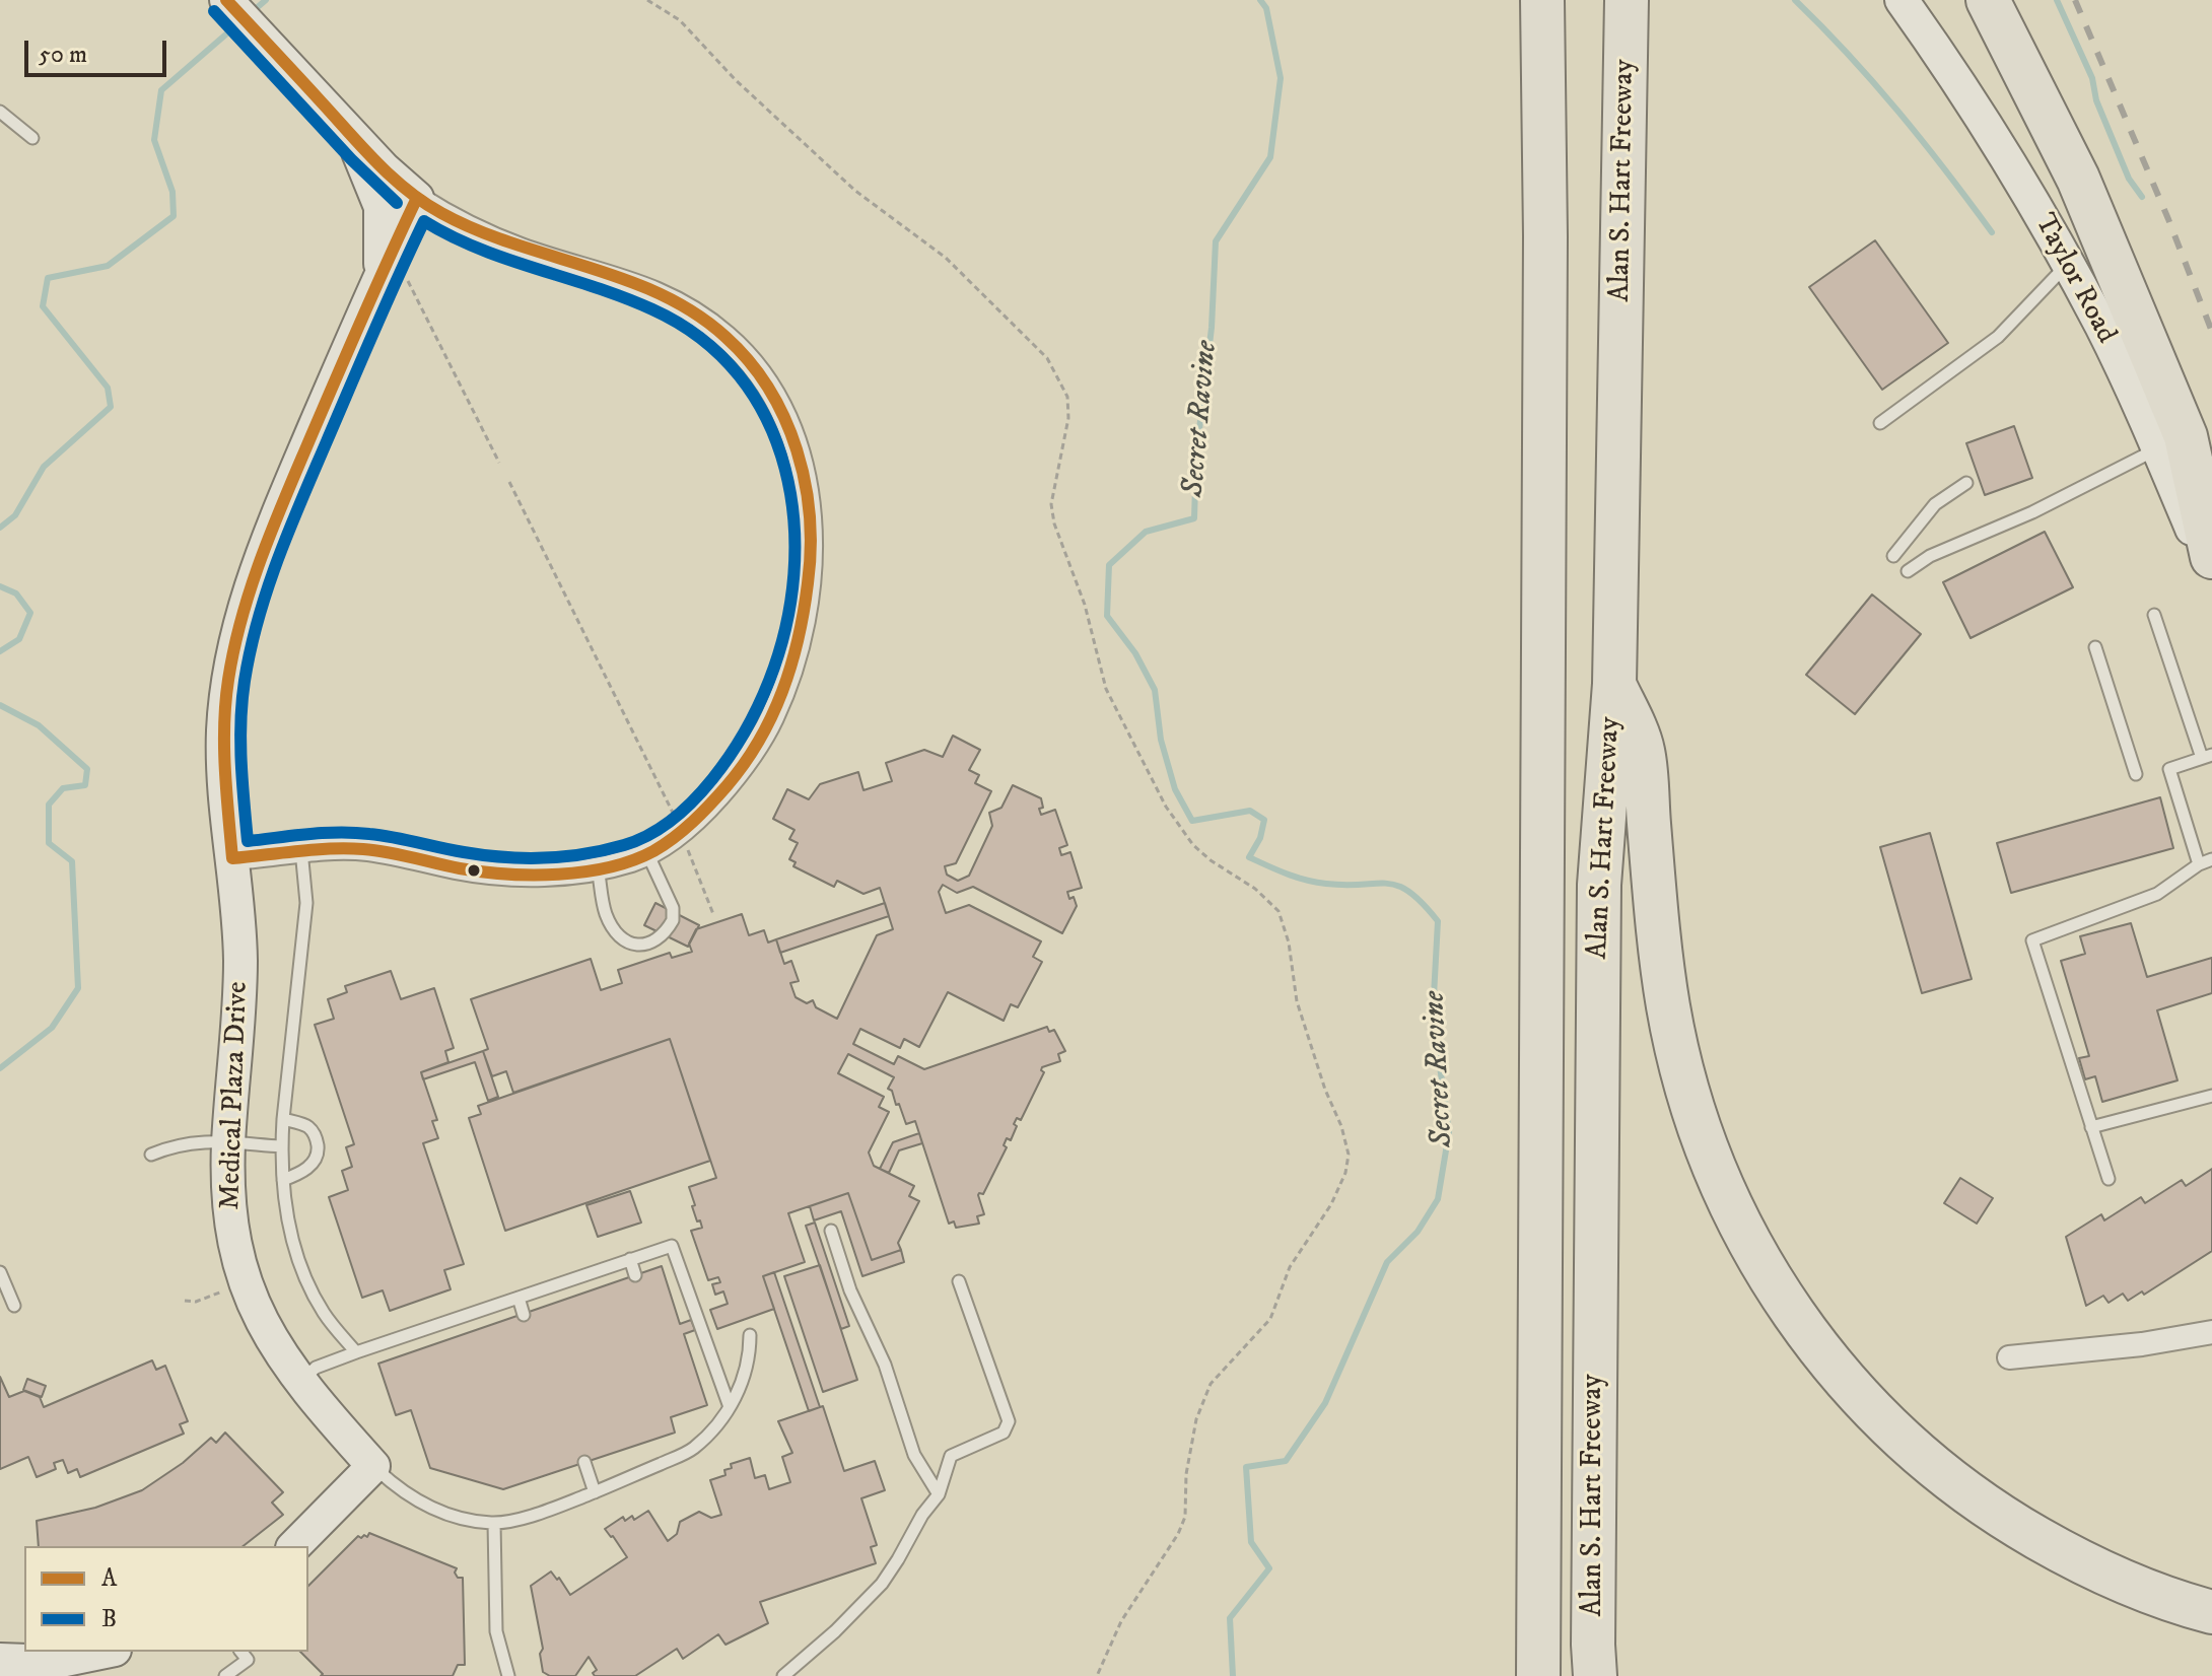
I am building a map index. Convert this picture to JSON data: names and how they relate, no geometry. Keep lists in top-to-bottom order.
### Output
{
  "streets": {
    "highway": ["Alan S. Hart Freeway"],
    "street": ["Taylor Road", "Medical Plaza Drive"]
  },
  "water": ["Secret Ravine"],
  "lines": ["transit line A", "transit line B"],
  "legend": ["A", "B"],
  "scale_bar": "50 m"
}
